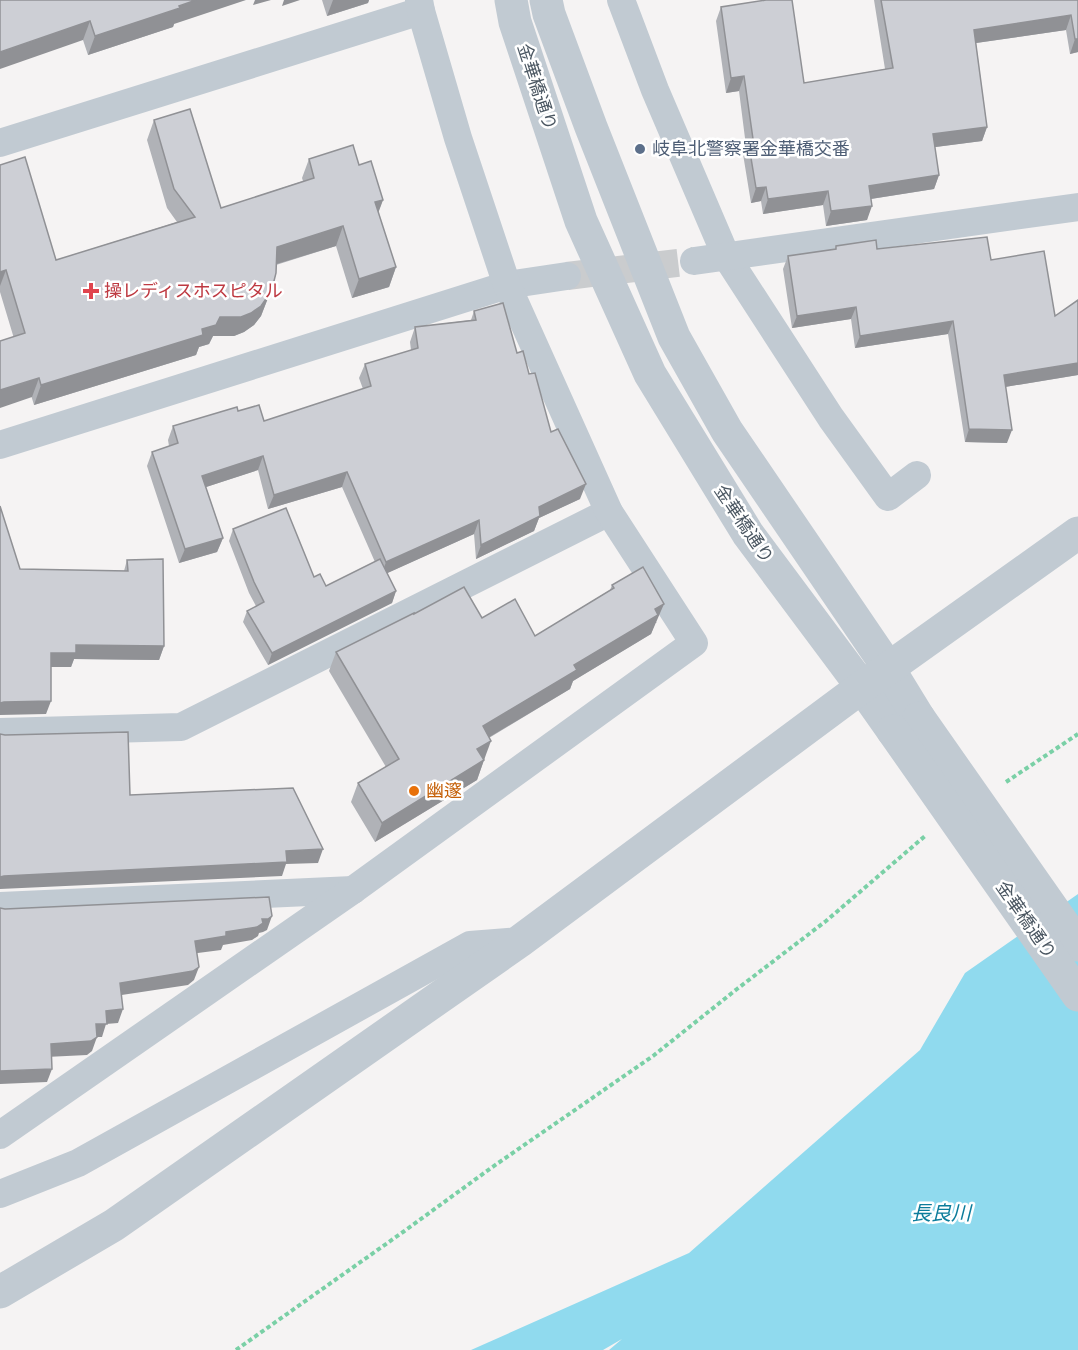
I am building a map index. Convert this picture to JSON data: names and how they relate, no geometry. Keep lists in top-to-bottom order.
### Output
{
  "streets": {
    "street": ["金華橋通り"]
  },
  "water": ["長良川"],
  "places": {
    "other": ["岐阜北警察署金華橋交番", "幽邃"],
    "health": ["操レディスホスピタル"]
  }
}
